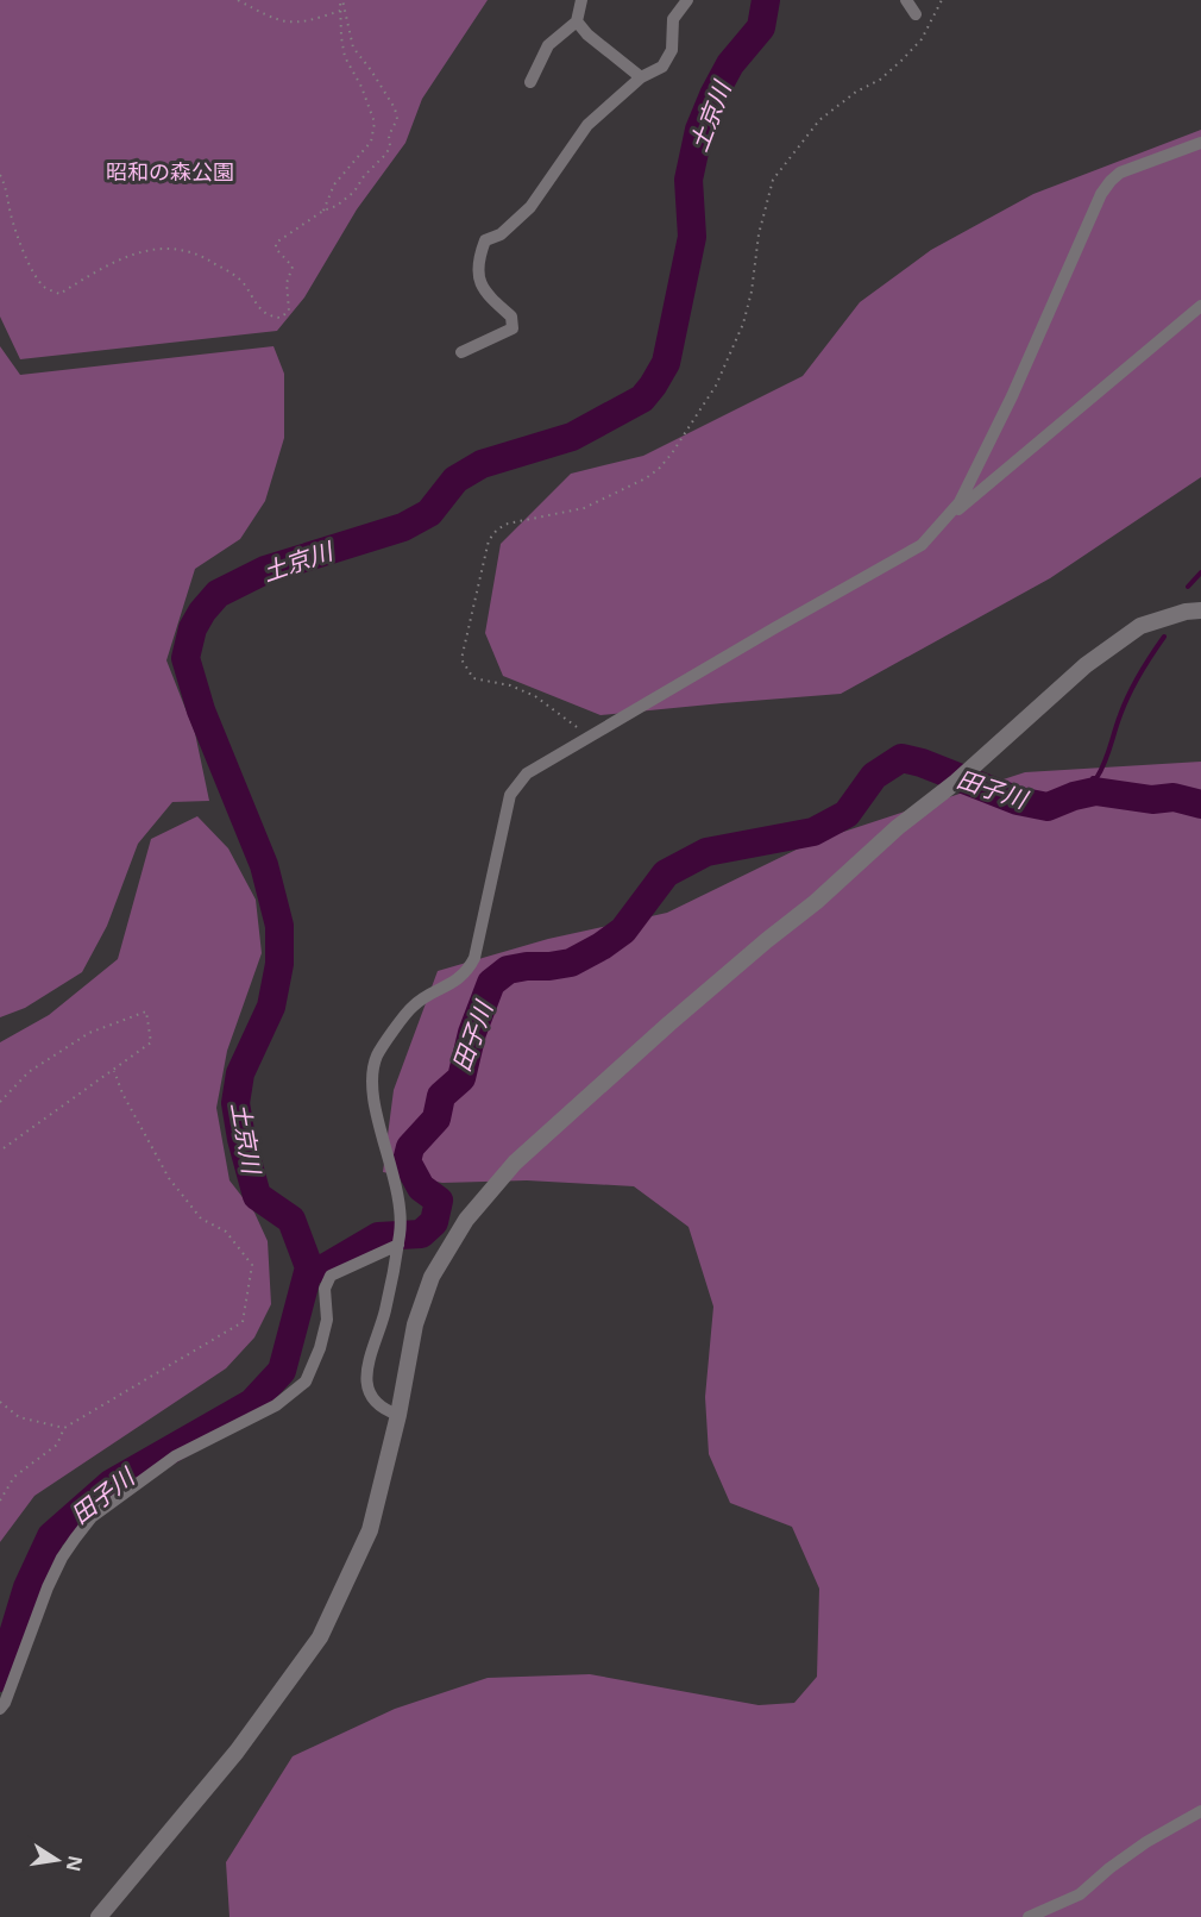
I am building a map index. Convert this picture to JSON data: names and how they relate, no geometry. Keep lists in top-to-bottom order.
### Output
{
  "water": ["土京川", "田子川"],
  "parks": ["昭和の森公園"],
  "north": "right"
}
